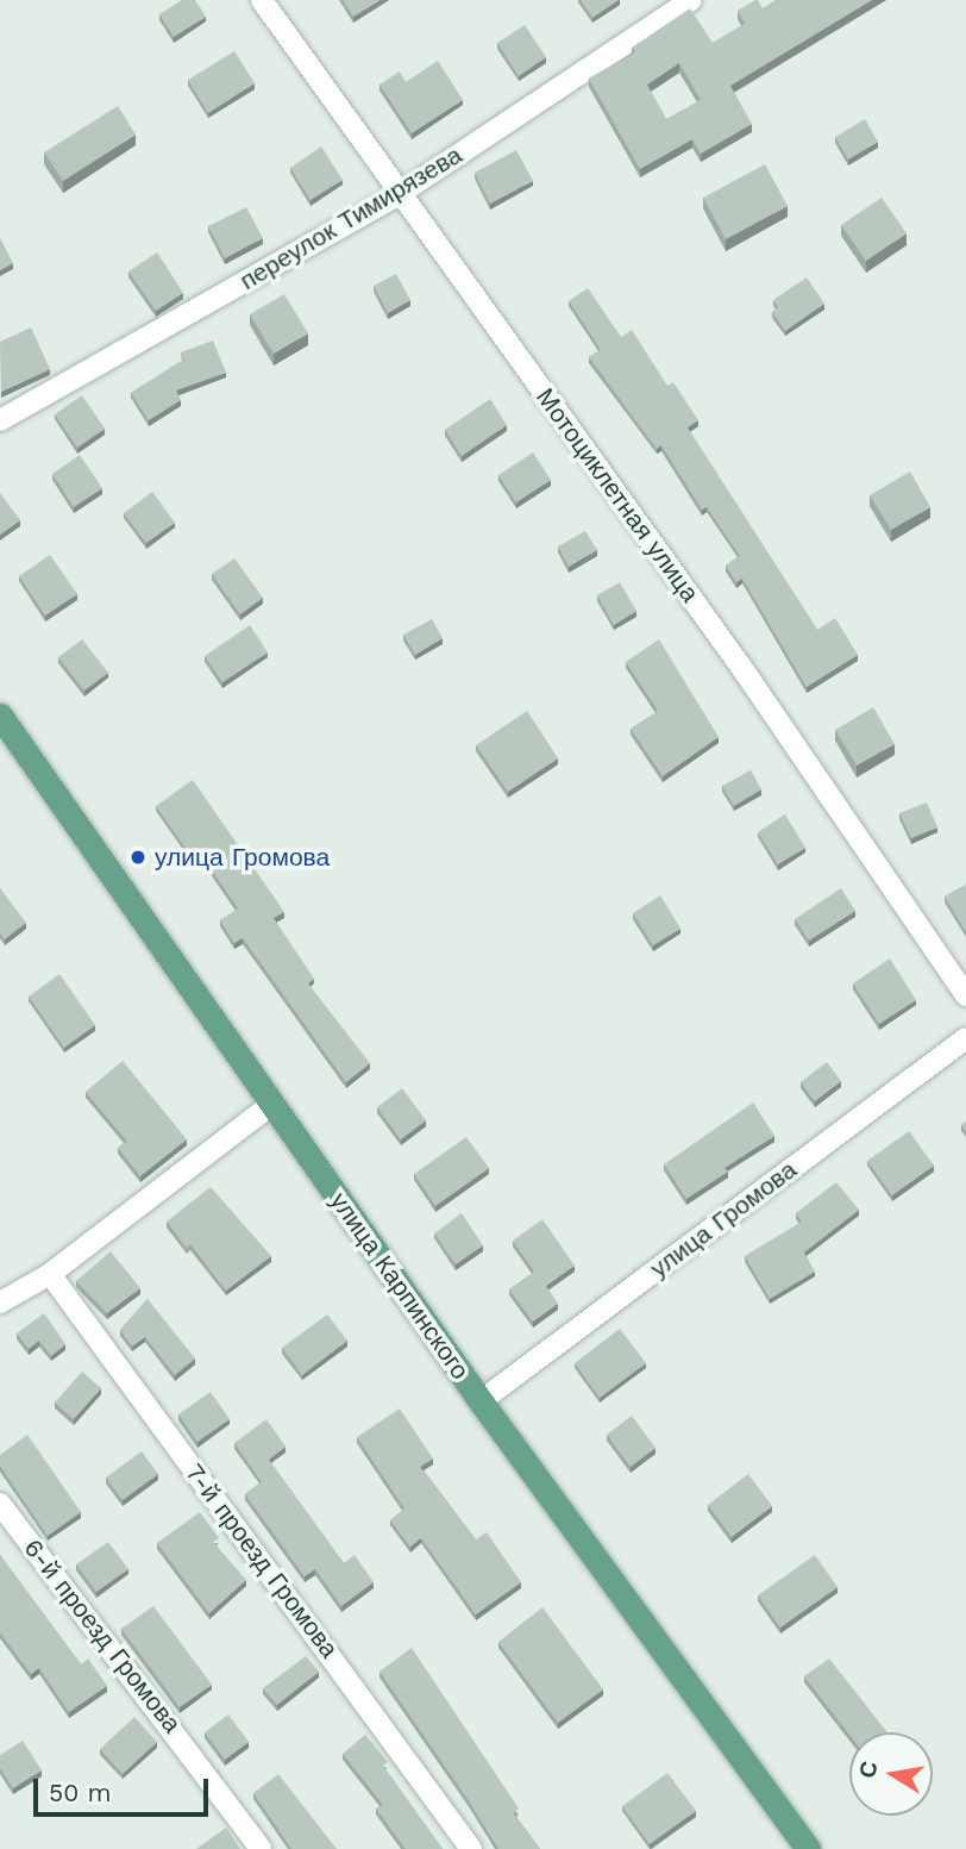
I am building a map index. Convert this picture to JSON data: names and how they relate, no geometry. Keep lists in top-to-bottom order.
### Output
{
  "streets": {
    "main road": ["улица Карпинского"],
    "street": [
      "переулок Тимирязева",
      "Мотоциклетная улица",
      "улица Громова",
      "7-й проезд Громова",
      "6-й проезд Громова"
    ]
  },
  "crossings": [
    ["переулок Тимирязева", "Мотоциклетная улица"],
    ["улица Громова", "улица Карпинского"]
  ],
  "places": ["улица Громова"],
  "scale_bar": "50 m",
  "north": "left"
}
